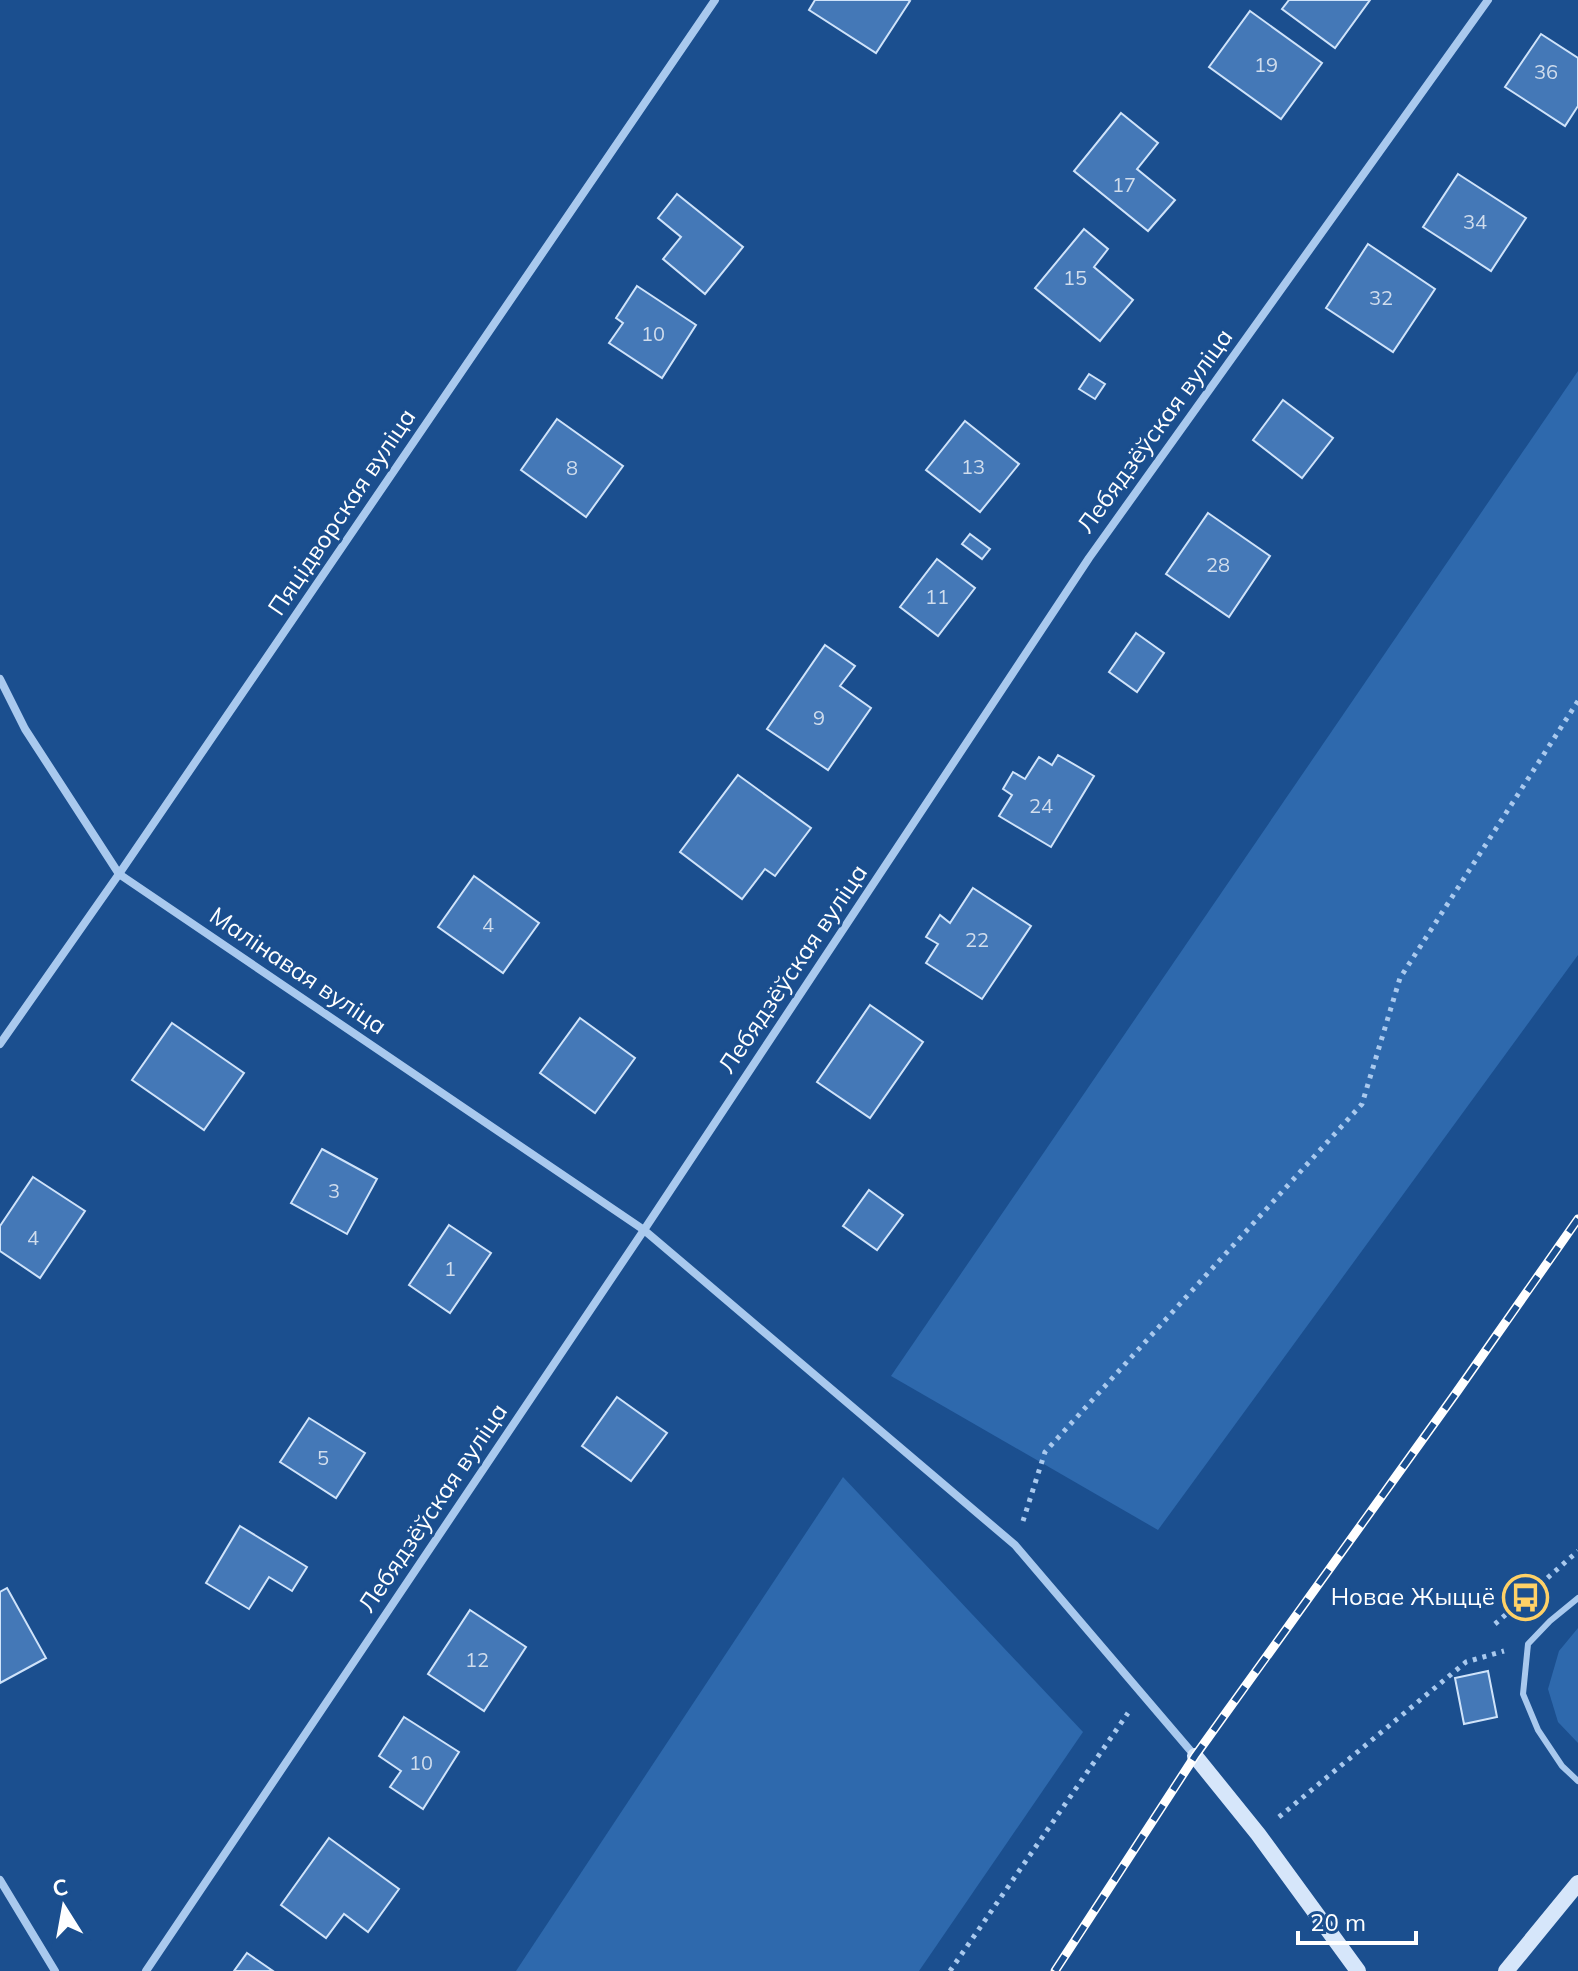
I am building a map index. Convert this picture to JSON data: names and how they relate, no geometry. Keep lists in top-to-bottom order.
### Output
{
  "streets": {
    "street": ["Лебядзёўская вуліца", "Пяцідворская вуліца", "Малінавая вуліца"]
  },
  "crossings": [
    ["Лебядзёўская вуліца", "Малінавая вуліца"],
    ["Пяцідворская вуліца", "Малінавая вуліца"]
  ],
  "places": {
    "bus stop": ["Новае Жыццё"]
  },
  "house_numbers": [
    "19",
    "36",
    "17",
    "34",
    "15",
    "32",
    "10",
    "13",
    "8",
    "28",
    "11",
    "9",
    "24",
    "4",
    "22",
    "3",
    "4",
    "1",
    "5",
    "12",
    "10"
  ],
  "scale_bar": "20 m",
  "north": "top"
}
